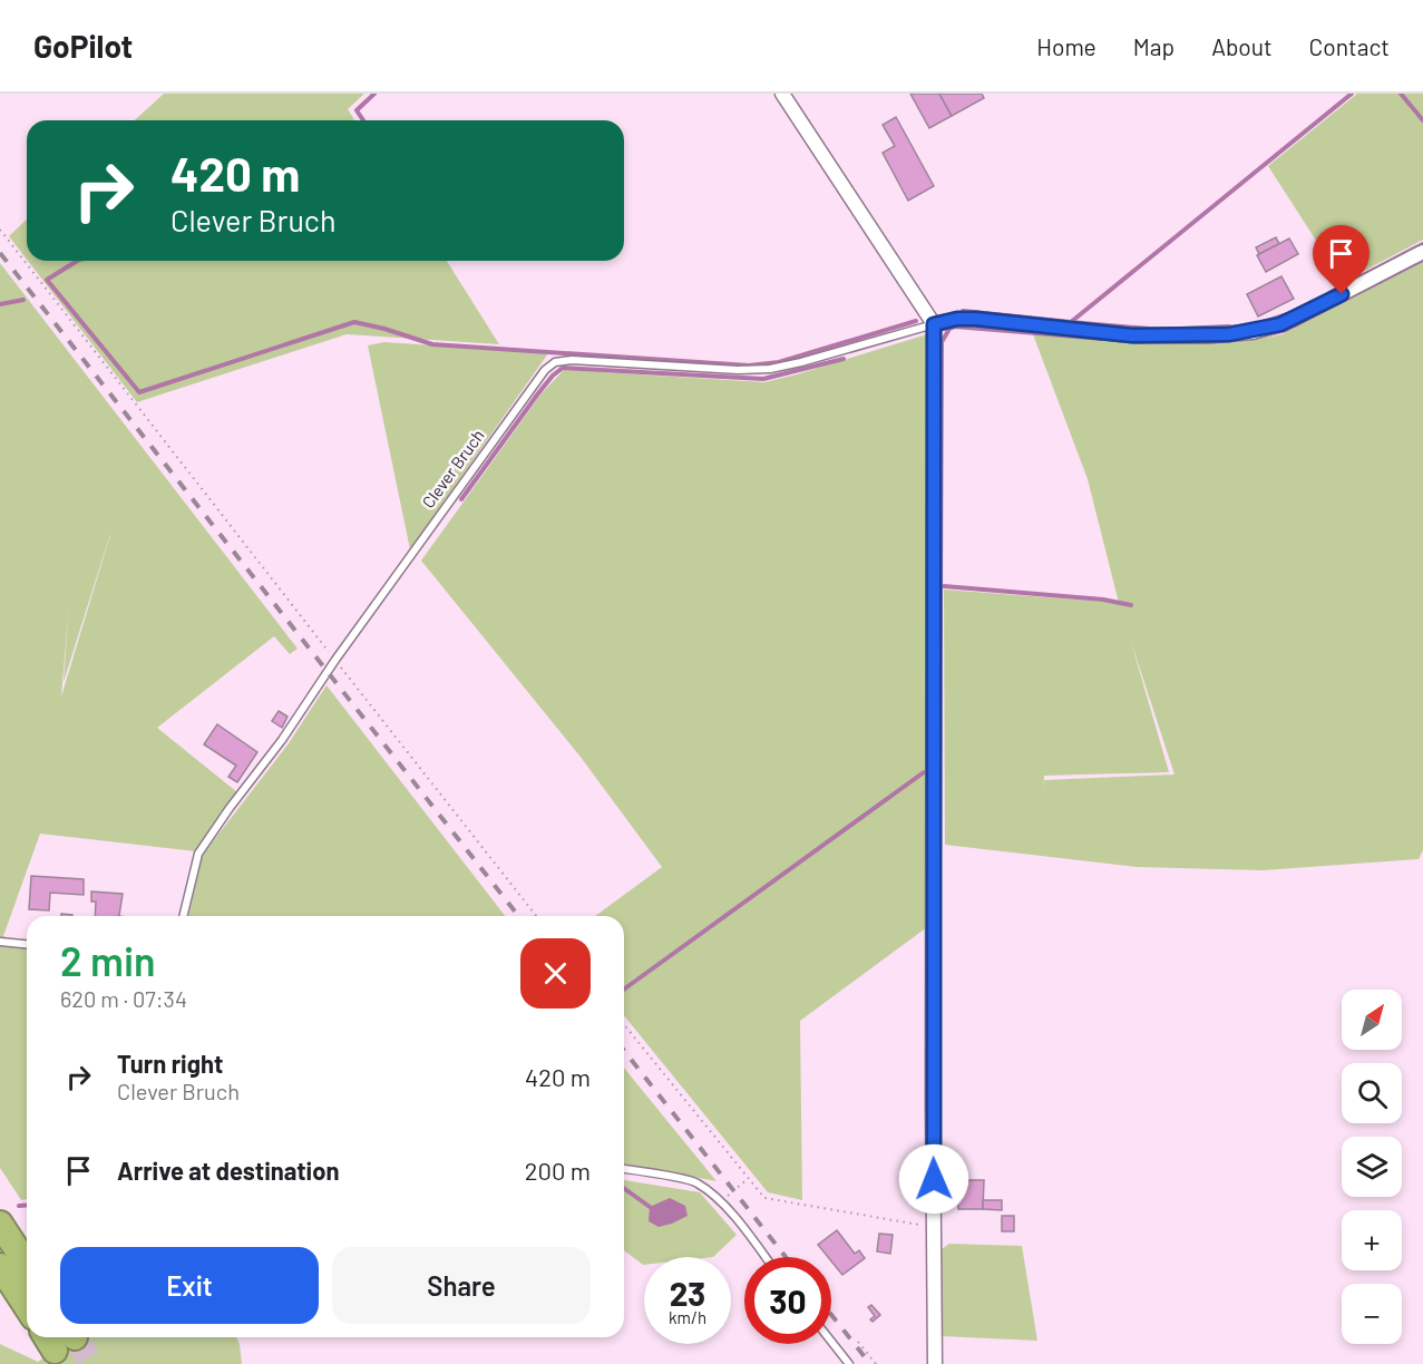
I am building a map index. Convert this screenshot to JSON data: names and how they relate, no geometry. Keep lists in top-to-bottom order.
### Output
{
  "streets": {
    "street": ["Clever Bruch"]
  },
  "north": "top right",
  "page": {
    "header": "GoPilot",
    "nav": [
      "Home",
      "Map",
      "About",
      "Contact"
    ],
    "turn": ["420 m", "Clever Bruch"],
    "heading": ["2 min", "620 m · 07:34"],
    "map_buttons": ["+", "−"],
    "list": [
      {
        "name": "Turn right",
        "note": "Clever Bruch",
        "value": "420 m"
      },
      {
        "name": "Arrive at destination",
        "value": "200 m"
      }
    ],
    "buttons": ["Exit", "Share"],
    "speed": "23 km/h",
    "limit": "30"
  }
}
